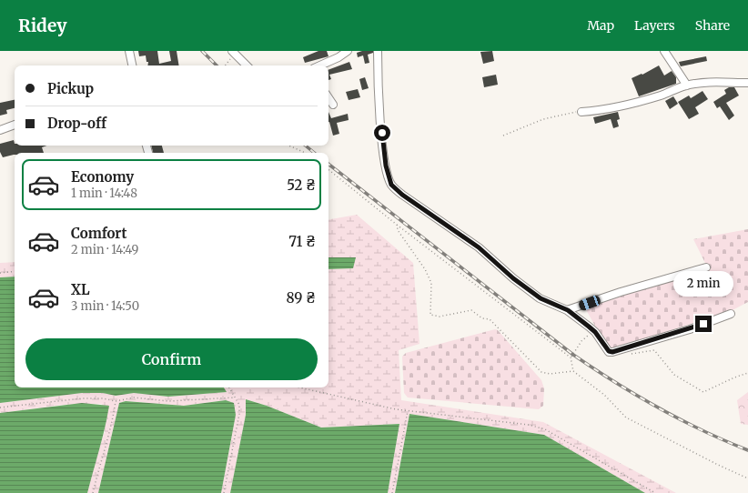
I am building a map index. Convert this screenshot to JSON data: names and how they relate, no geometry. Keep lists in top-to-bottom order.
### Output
{
  "page": {
    "header": "Ridey",
    "nav": ["Map", "Layers", "Share"],
    "banner": ["Pickup", "Drop-off"],
    "list": [
      {
        "name": "Economy",
        "note": "1 min · 14:48",
        "value": "52 ₴"
      },
      {
        "name": "Comfort",
        "note": "2 min · 14:49",
        "value": "71 ₴"
      },
      {
        "name": "XL",
        "note": "3 min · 14:50",
        "value": "89 ₴"
      }
    ],
    "bubble": "2 min",
    "buttons": "Confirm"
  }
}
